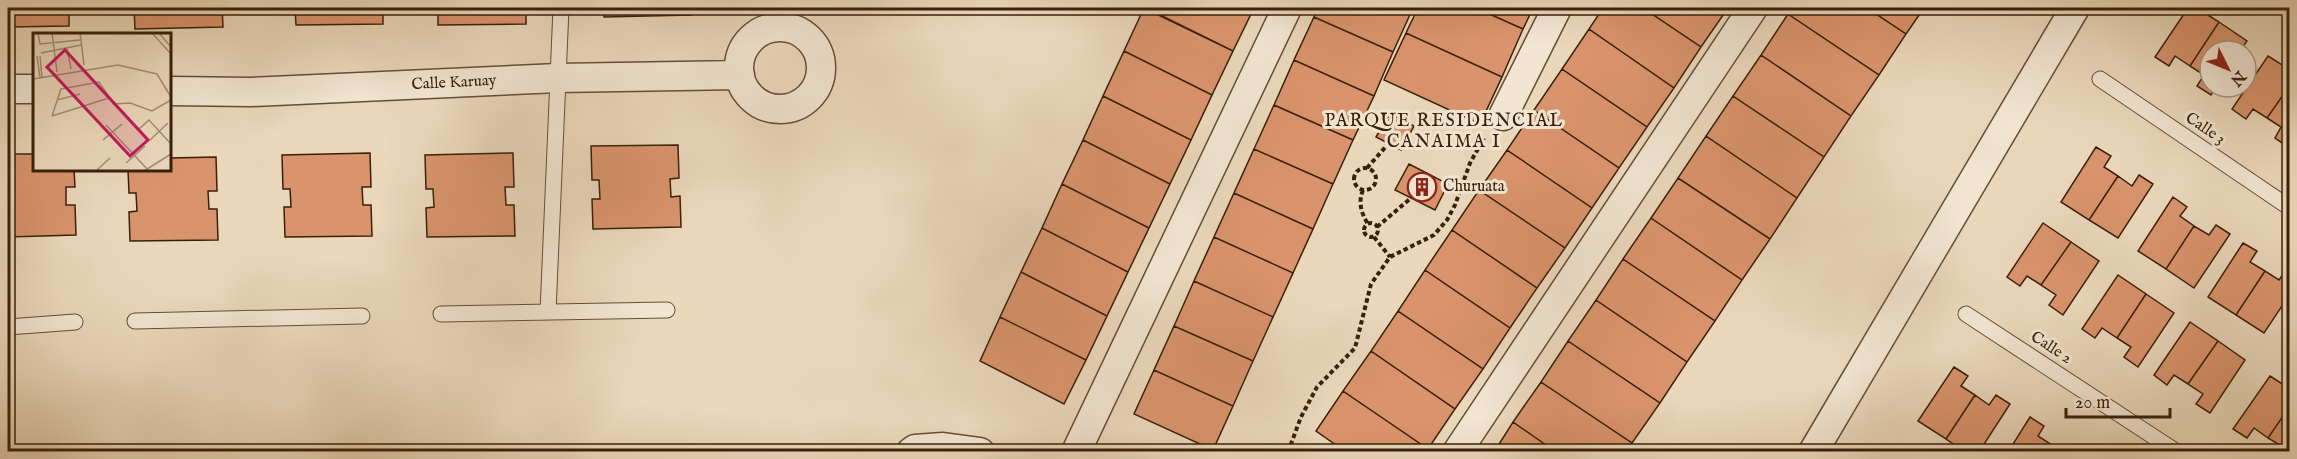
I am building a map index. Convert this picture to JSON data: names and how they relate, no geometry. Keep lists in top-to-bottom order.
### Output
{
  "streets": {
    "street": ["Calle Karuay"],
    "lane": ["Calle 3", "Calle 2"]
  },
  "districts": ["PARQUE RESIDENCIAL CANAIMA I"],
  "places": {
    "building": ["Churuata"]
  },
  "scale_bar": "20 m",
  "north": "bottom right"
}
